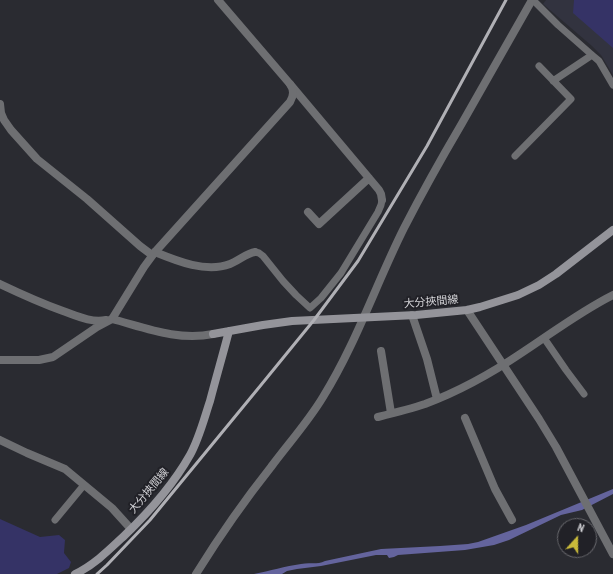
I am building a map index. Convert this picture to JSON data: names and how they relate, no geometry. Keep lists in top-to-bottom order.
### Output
{
  "streets": {
    "main road": ["大分挾間線"]
  },
  "north": "top"
}
